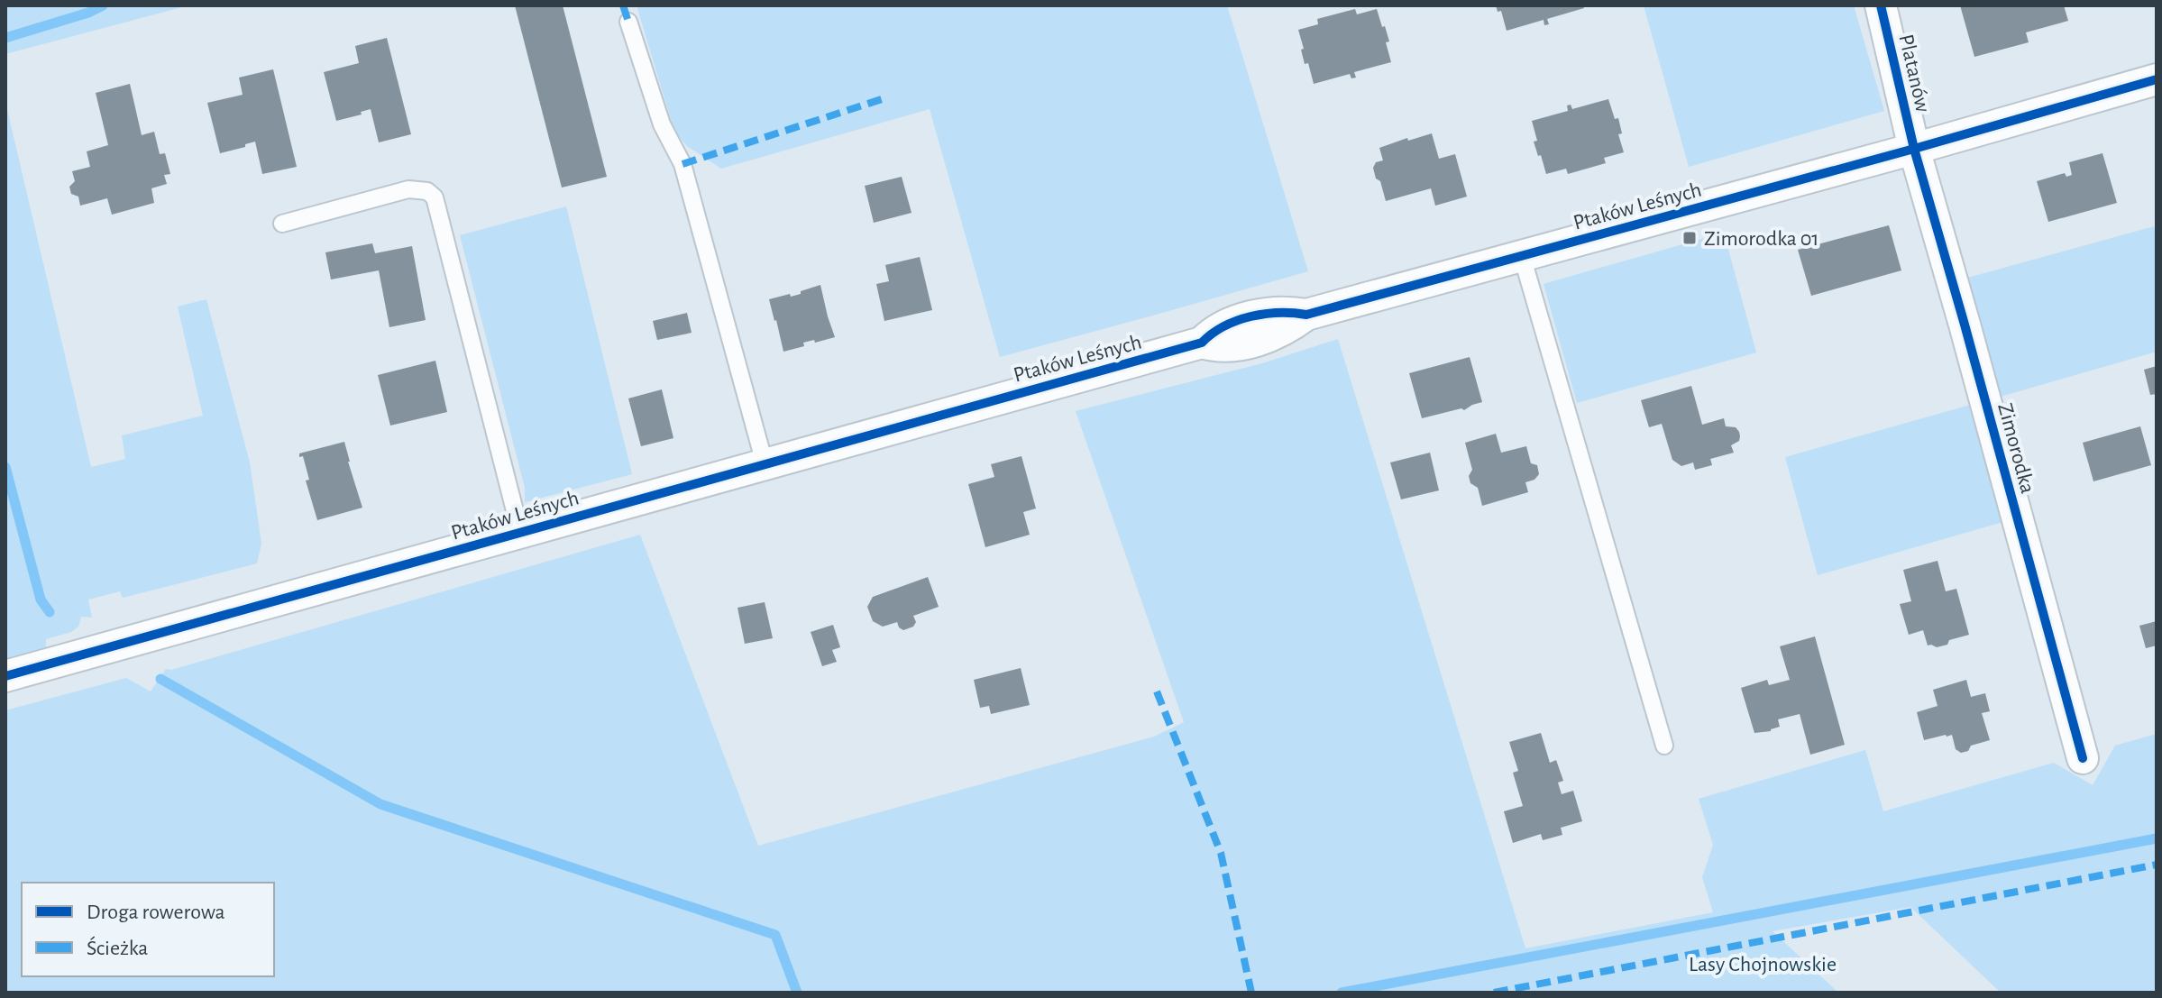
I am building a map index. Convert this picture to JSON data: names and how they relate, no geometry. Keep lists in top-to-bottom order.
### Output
{
  "streets": {
    "street": ["Platanów", "Ptaków Leśnych", "Zimorodka"]
  },
  "crossings": [
    ["Platanów", "Ptaków Leśnych"],
    ["Platanów", "Zimorodka"],
    ["Ptaków Leśnych", "Zimorodka"]
  ],
  "parks": ["Lasy Chojnowskie"],
  "places": {
    "transit": ["Zimorodka 01"]
  },
  "legend": ["Droga rowerowa", "Ścieżka"]
}
